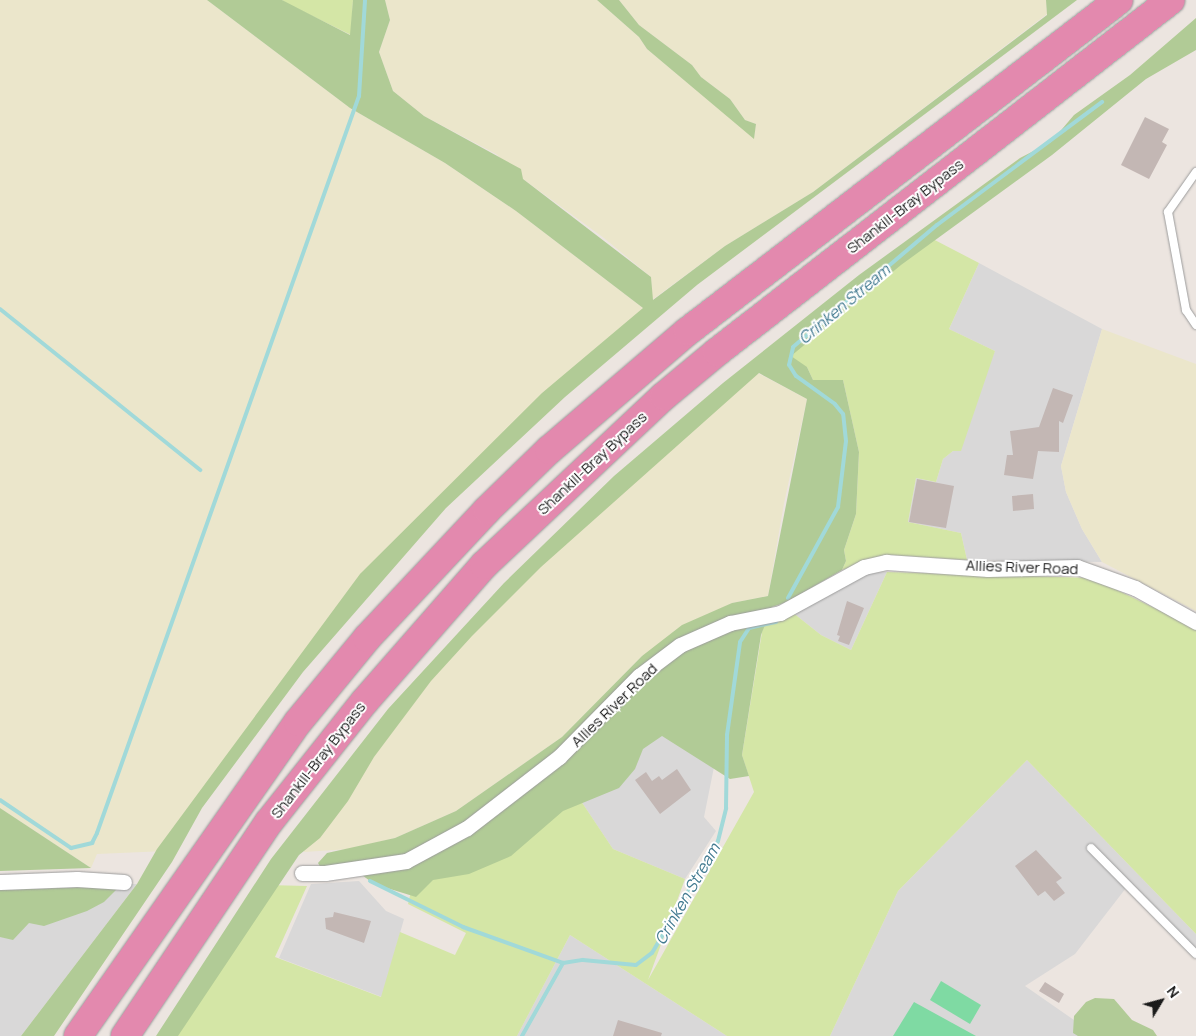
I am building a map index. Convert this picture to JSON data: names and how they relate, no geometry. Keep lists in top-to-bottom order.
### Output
{
  "streets": {
    "highway": ["Shankill-Bray Bypass"],
    "street": ["Allies River Road"]
  },
  "water": ["Crinken Stream"],
  "north": "top right"
}
